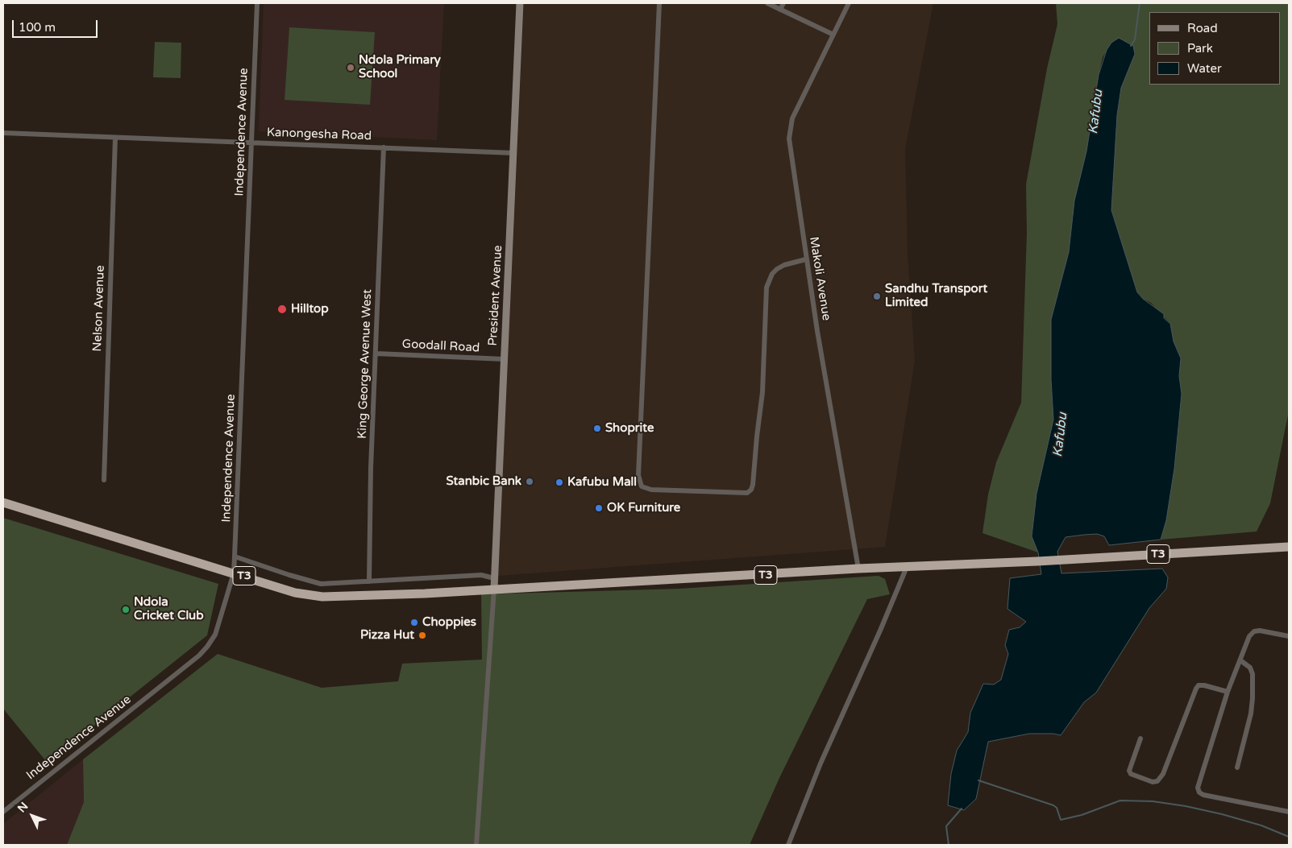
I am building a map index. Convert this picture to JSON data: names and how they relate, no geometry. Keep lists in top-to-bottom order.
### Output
{
  "streets": {
    "highway": ["T3"],
    "main road": ["President Avenue"],
    "street": [
      "Independence Avenue",
      "Kanongesha Road",
      "Makoli Avenue",
      "Nelson Avenue",
      "Goodall Road",
      "King George Avenue West"
    ]
  },
  "crossings": [
    ["Independence Avenue", "Kanongesha Road"],
    ["Independence Avenue", "T3"],
    ["Kanongesha Road", "President Avenue"],
    ["Kanongesha Road", "Nelson Avenue"],
    ["Kanongesha Road", "King George Avenue West"],
    ["Makoli Avenue", "T3"],
    ["President Avenue", "Goodall Road"],
    ["President Avenue", "T3"],
    ["Goodall Road", "King George Avenue West"]
  ],
  "water": ["Kafubu"],
  "places": [
    "Ndola Primary School",
    "Sandhu Transport Limited",
    "Hilltop",
    "Shoprite",
    "Stanbic Bank",
    "Kafubu Mall",
    "OK Furniture",
    "Ndola Cricket Club",
    "Choppies",
    "Pizza Hut"
  ],
  "legend": ["Road", "Park", "Water"],
  "scale_bar": "100 m",
  "north": "top left"
}
